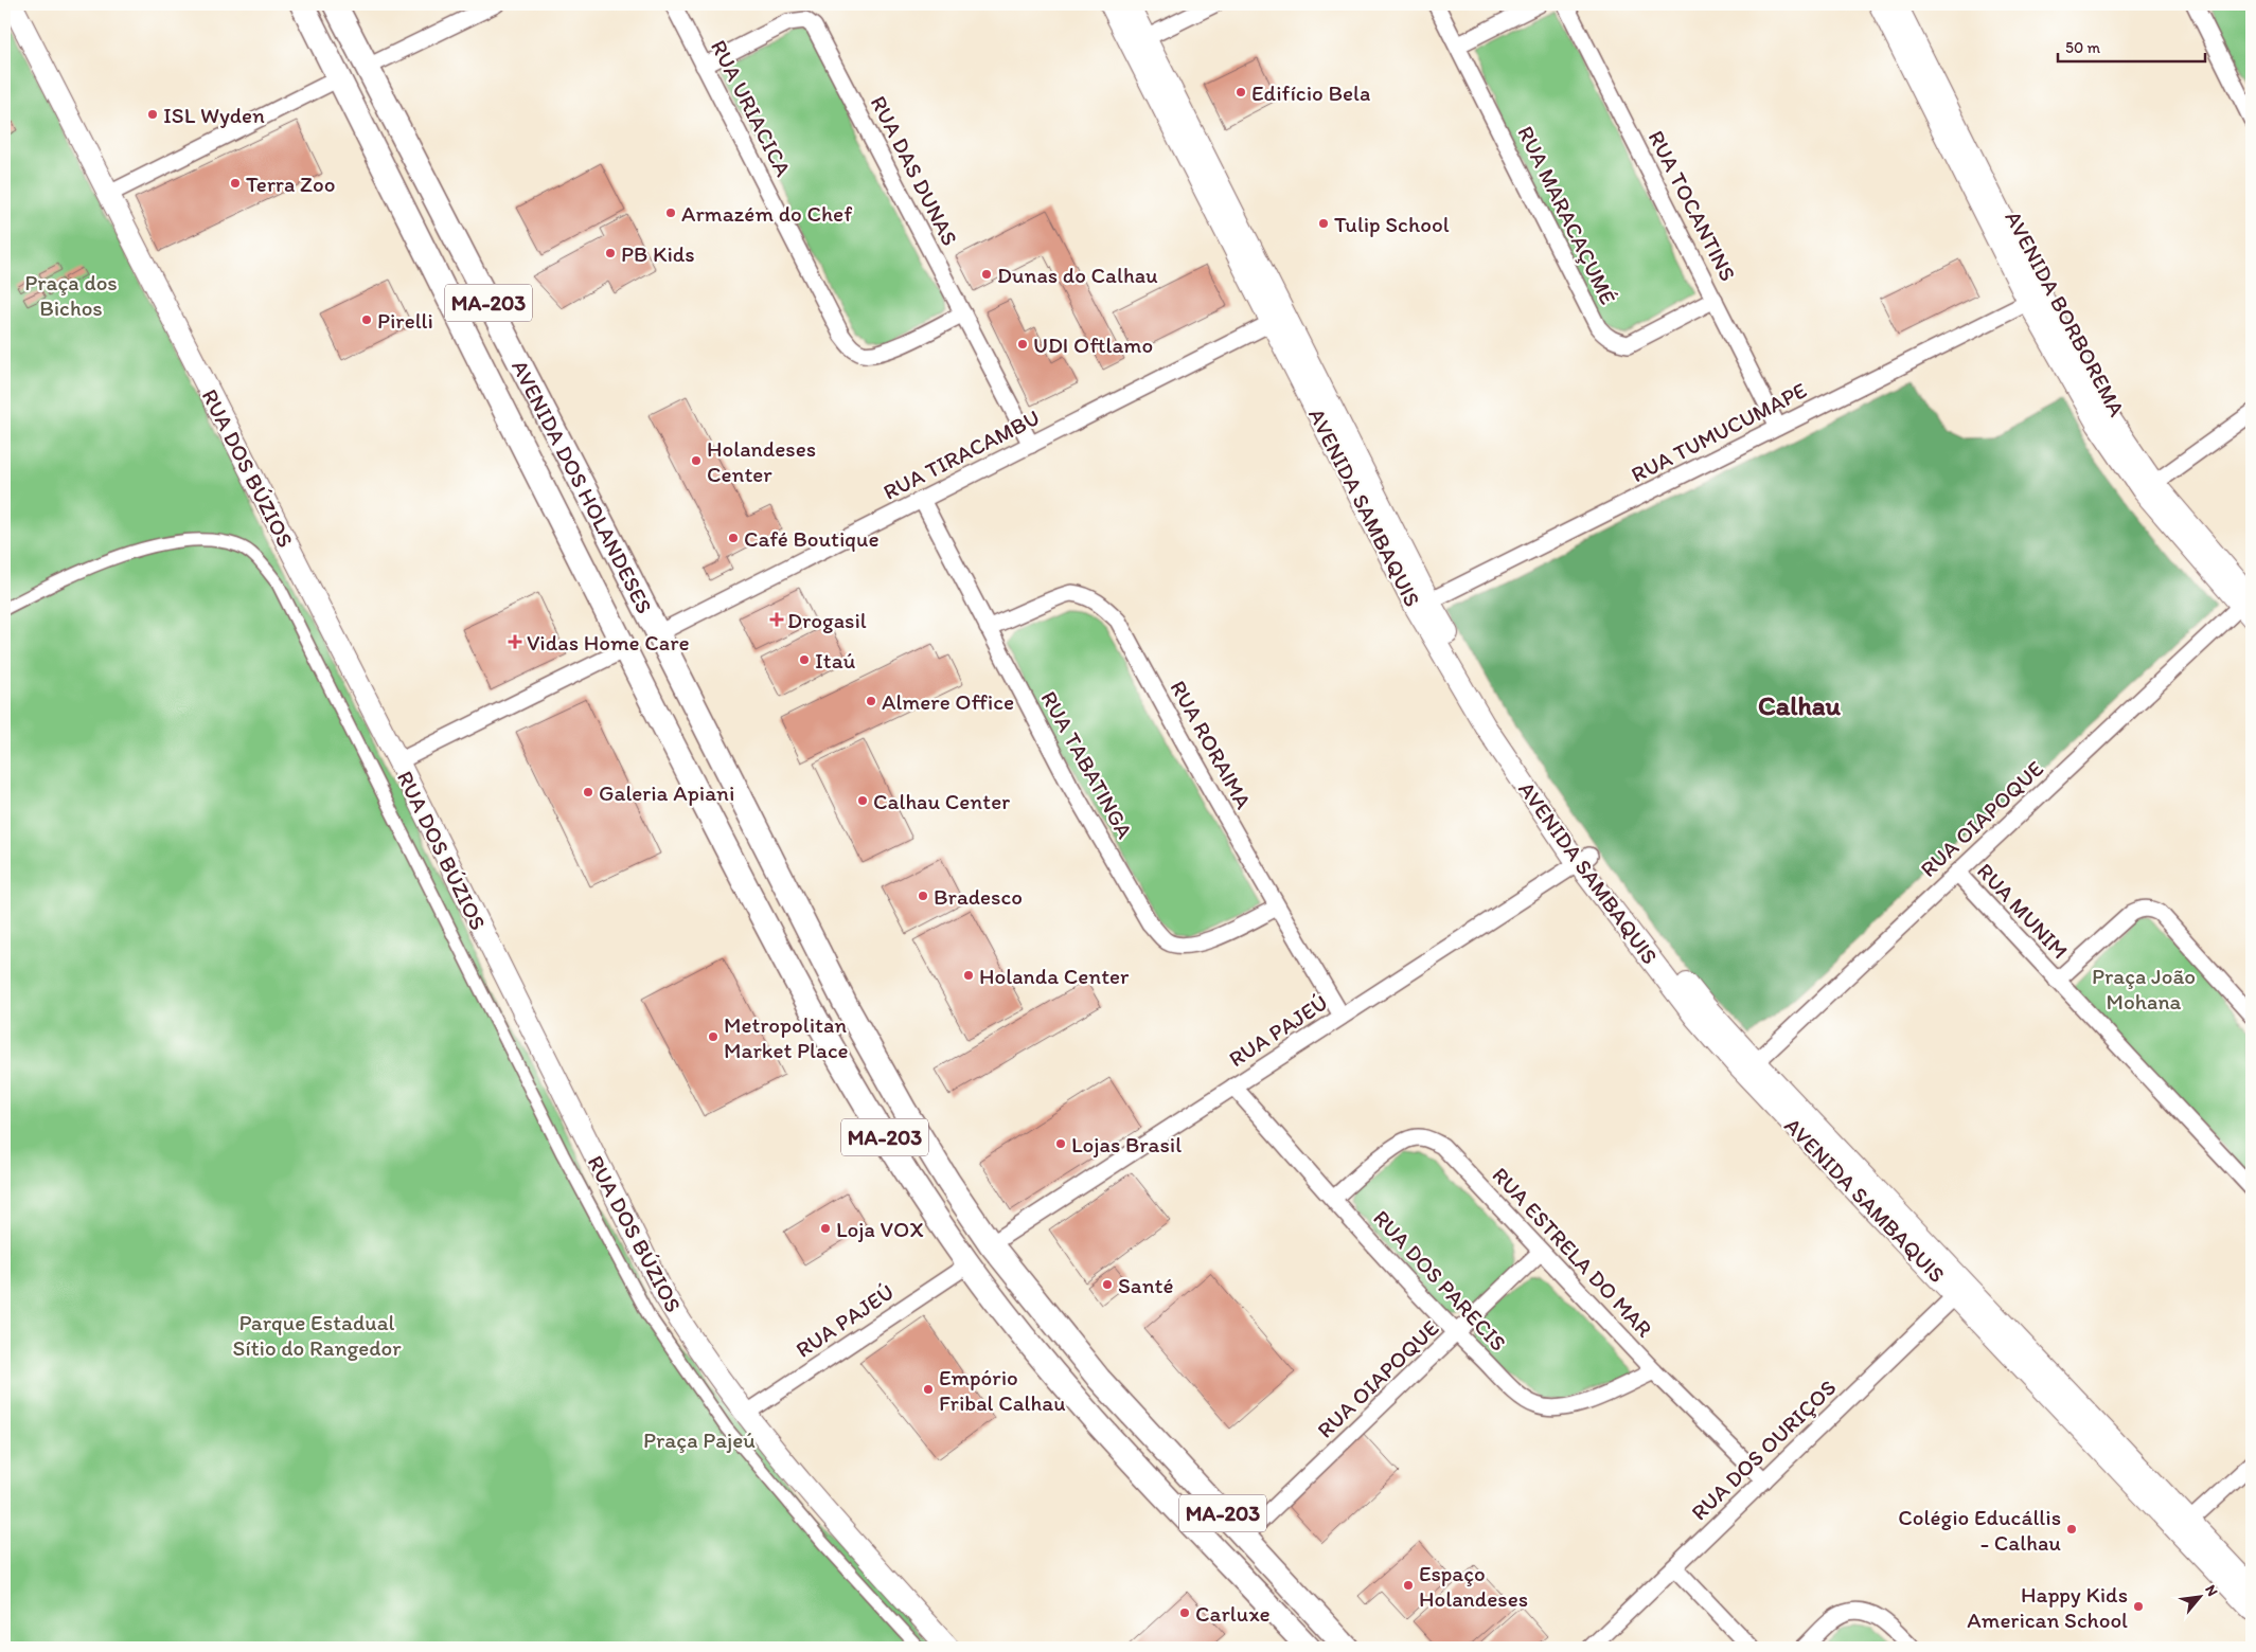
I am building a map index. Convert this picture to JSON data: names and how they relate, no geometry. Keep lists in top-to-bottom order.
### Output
{
  "streets": {
    "main road": [
      "MA-203",
      "RUA DOS BÚZIOS",
      "AVENIDA DOS HOLANDESES",
      "AVENIDA SAMBAQUIS"
    ],
    "street": [
      "RUA URIACICA",
      "RUA DAS DUNAS",
      "RUA TOCANTINS",
      "RUA MARACAÇUMÉ",
      "AVENIDA BORBOREMA",
      "RUA TUMUCUMAPE",
      "RUA TIRACAMBU",
      "RUA RORAIMA",
      "RUA TABATINGA",
      "RUA OIAPOQUE",
      "RUA MUNIM",
      "RUA PAJEÚ",
      "RUA ESTRELA DO MAR",
      "RUA DOS PARECIS",
      "RUA DOS OURIÇOS"
    ]
  },
  "crossings": [
    ["RUA URIACICA", "RUA DAS DUNAS"],
    ["RUA DAS DUNAS", "RUA TIRACAMBU"],
    ["RUA TOCANTINS", "RUA MARACAÇUMÉ"],
    ["RUA TOCANTINS", "RUA TUMUCUMAPE"],
    ["AVENIDA BORBOREMA", "RUA TUMUCUMAPE"],
    ["AVENIDA BORBOREMA", "RUA OIAPOQUE"],
    ["RUA TUMUCUMAPE", "AVENIDA SAMBAQUIS"],
    ["RUA TIRACAMBU", "AVENIDA DOS HOLANDESES"],
    ["RUA TIRACAMBU", "AVENIDA SAMBAQUIS"],
    ["RUA TIRACAMBU", "RUA TABATINGA"],
    ["RUA DOS BÚZIOS", "RUA PAJEÚ"],
    ["AVENIDA DOS HOLANDESES", "RUA OIAPOQUE"],
    ["AVENIDA DOS HOLANDESES", "RUA PAJEÚ"],
    ["AVENIDA SAMBAQUIS", "RUA OIAPOQUE"],
    ["AVENIDA SAMBAQUIS", "RUA PAJEÚ"],
    ["AVENIDA SAMBAQUIS", "RUA DOS OURIÇOS"],
    ["RUA RORAIMA", "RUA TABATINGA"],
    ["RUA RORAIMA", "RUA PAJEÚ"],
    ["RUA OIAPOQUE", "RUA MUNIM"],
    ["RUA OIAPOQUE", "RUA ESTRELA DO MAR"],
    ["RUA OIAPOQUE", "RUA DOS PARECIS"],
    ["RUA PAJEÚ", "RUA DOS PARECIS"],
    ["RUA ESTRELA DO MAR", "RUA DOS PARECIS"],
    ["RUA ESTRELA DO MAR", "RUA DOS OURIÇOS"]
  ],
  "districts": ["Calhau"],
  "parks": [
    "Praça dos Bichos",
    "Praça João Mohana",
    "Parque Estadual Sítio do Rangedor",
    "Praça Pajeú"
  ],
  "places": {
    "other": [
      "Edifício Bela",
      "ISL Wyden",
      "Terra Zoo",
      "Armazém do Chef",
      "Tulip School",
      "PB Kids",
      "Dunas do Calhau",
      "Pirelli",
      "UDI Oftlamo",
      "Holandeses Center",
      "Café Boutique",
      "Itaú",
      "Almere Office",
      "Galeria Apiani",
      "Calhau Center",
      "Bradesco",
      "Holanda Center",
      "Metropolitan Market Place",
      "Lojas Brasil",
      "Loja VOX",
      "Santé",
      "Empório Fribal Calhau",
      "Colégio Educállis - Calhau",
      "Espaço Holandeses",
      "Happy Kids American School",
      "Carluxe"
    ],
    "health": ["Drogasil", "Vidas Home Care"]
  },
  "scale_bar": "50 m",
  "north": "top right"
}
